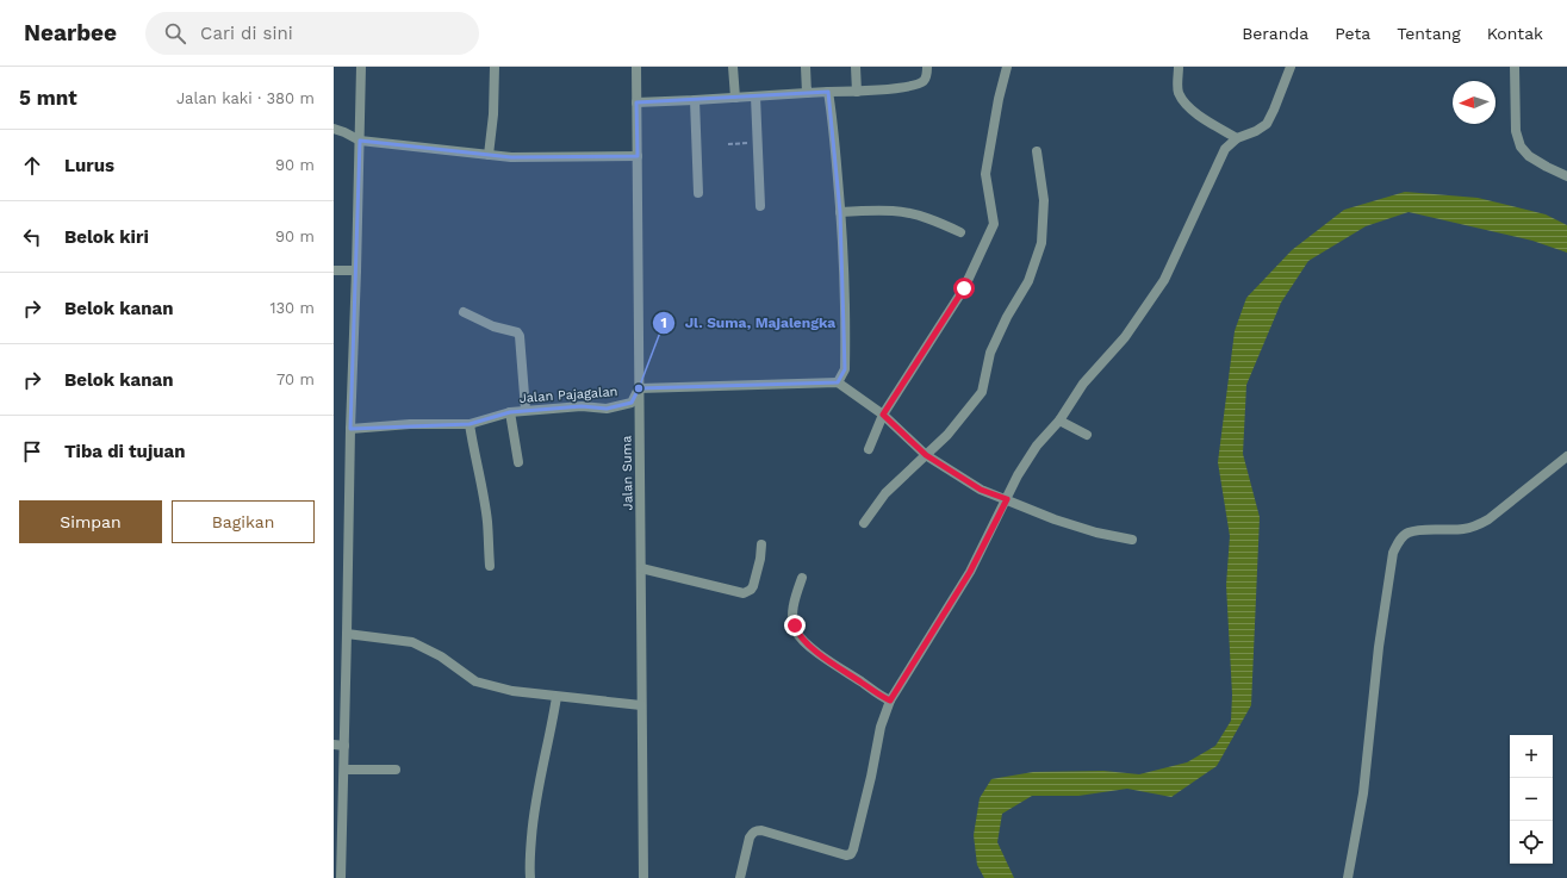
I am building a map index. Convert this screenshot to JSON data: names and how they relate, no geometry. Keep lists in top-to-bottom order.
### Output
{
  "streets": {
    "street": ["Jalan Pajagalan", "Jalan Suma"]
  },
  "crossings": [
    ["Jalan Pajagalan", "Jalan Suma"]
  ],
  "places": ["Jl. Suma, Majalengka"],
  "north": "left",
  "page": {
    "header": "Nearbee",
    "search": "Cari di sini",
    "nav": [
      "Beranda",
      "Peta",
      "Tentang",
      "Kontak"
    ],
    "heading": ["5 mnt", "Jalan kaki · 380 m"],
    "list": [
      ["Lurus", "90 m"],
      ["Belok kiri", "90 m"],
      ["Belok kanan", "130 m"],
      ["Belok kanan", "70 m"],
      "Tiba di tujuan"
    ],
    "buttons": ["Simpan", "Bagikan"],
    "map_buttons": ["+", "−"]
  }
}
